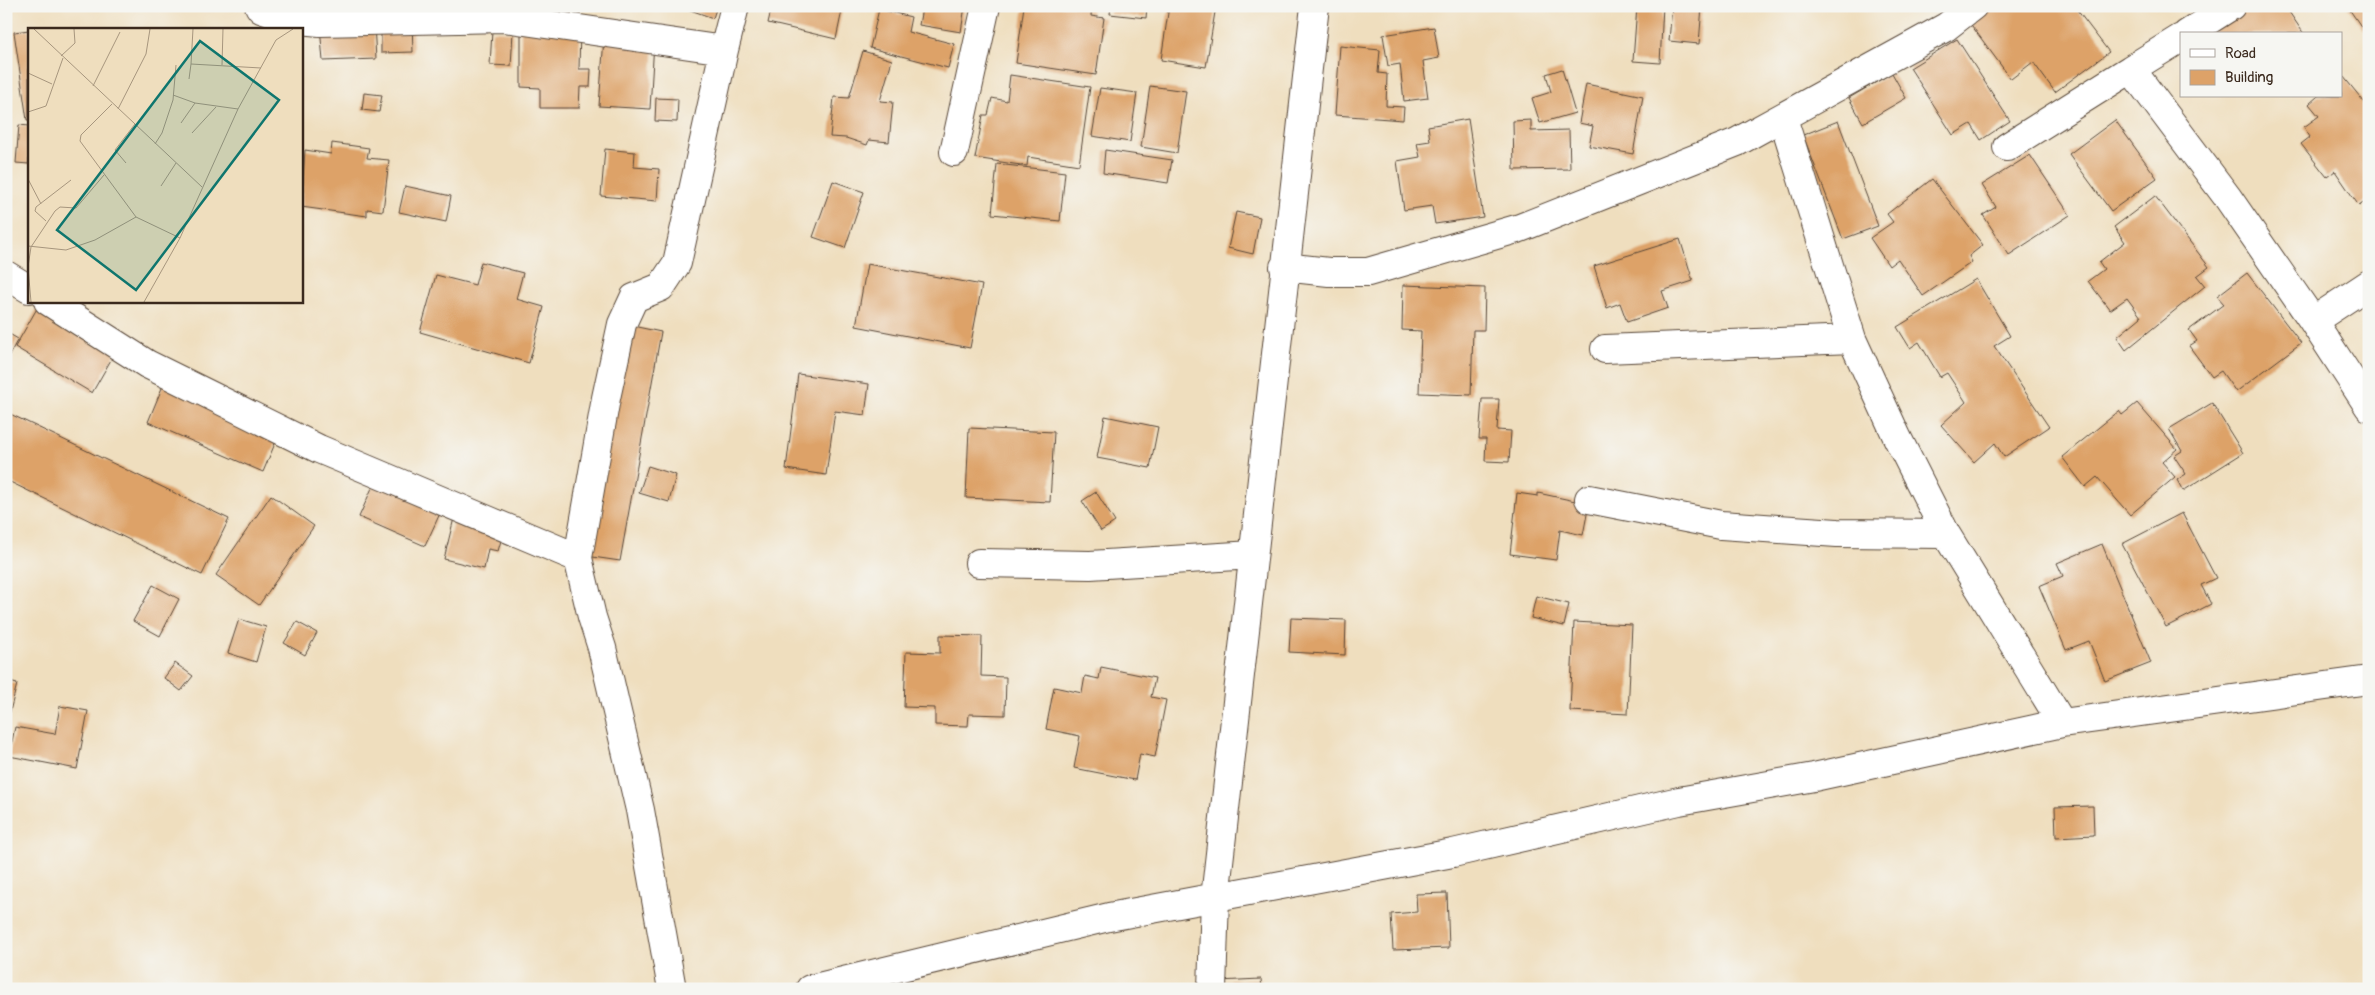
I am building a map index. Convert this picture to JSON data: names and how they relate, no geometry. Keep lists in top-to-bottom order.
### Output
{
  "legend": ["Road", "Building"]
}
